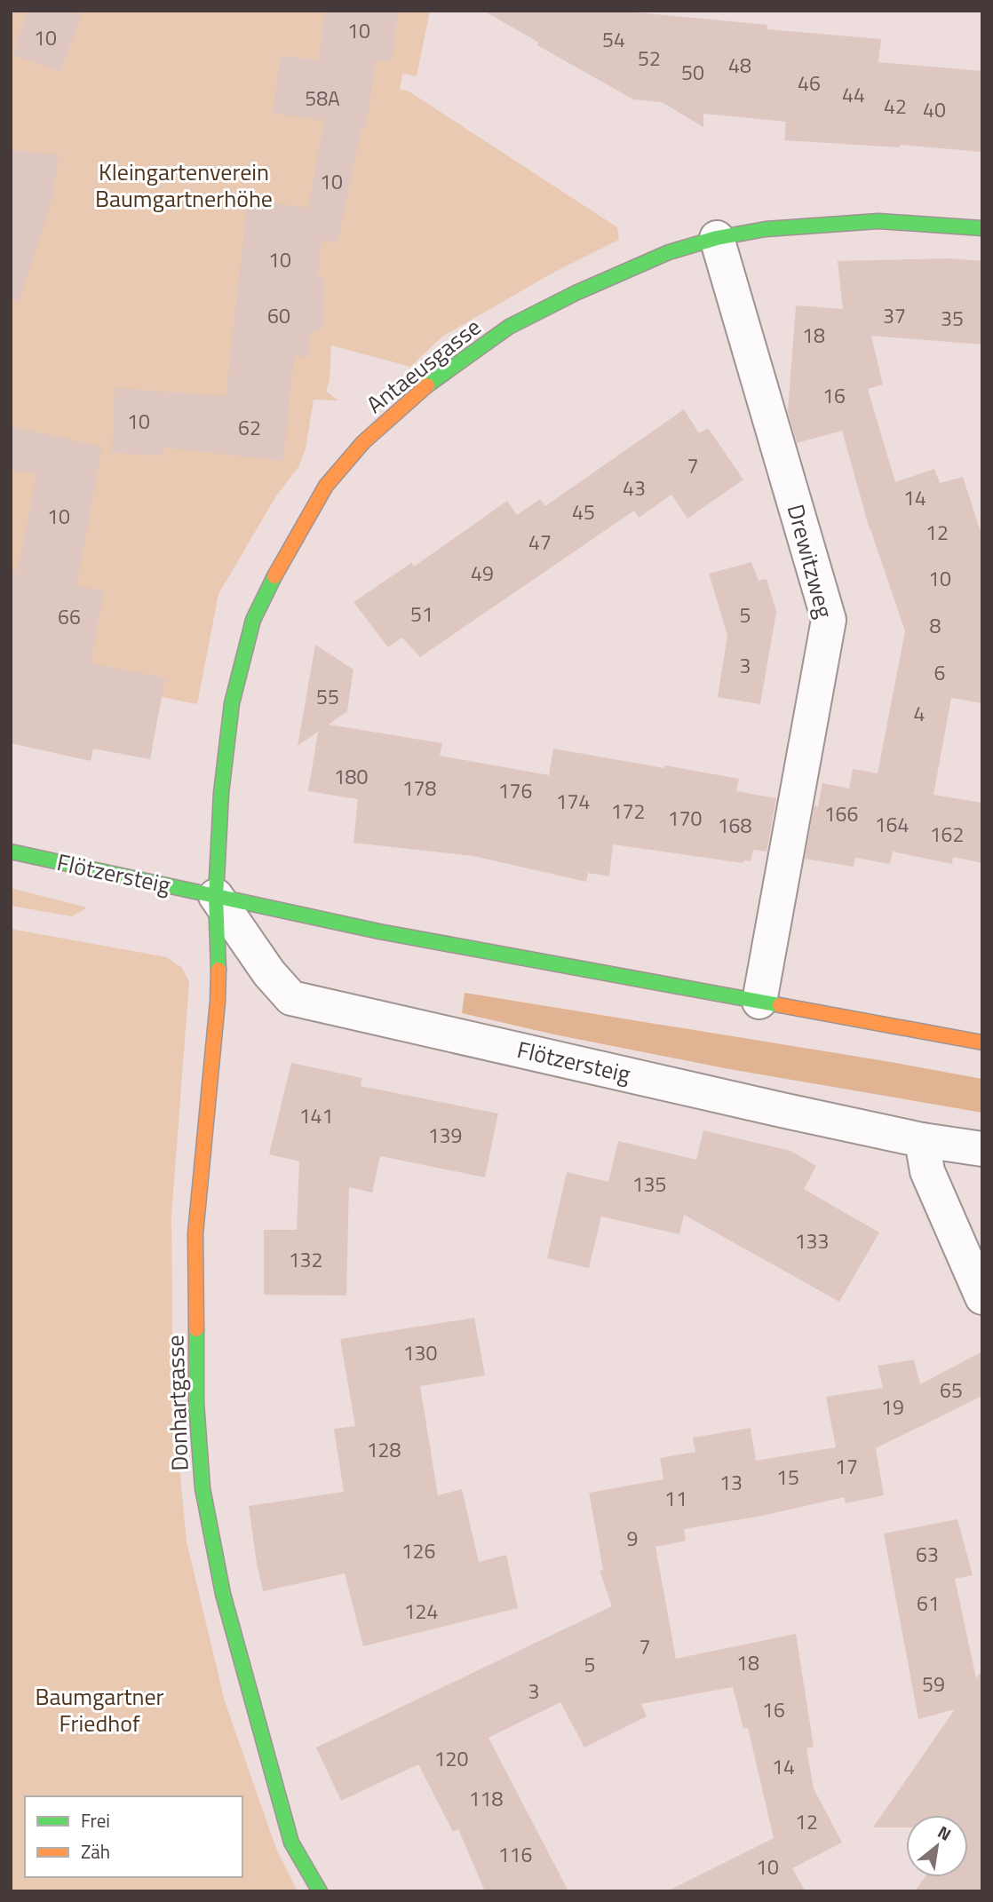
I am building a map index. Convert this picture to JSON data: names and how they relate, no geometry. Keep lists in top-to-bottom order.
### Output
{
  "streets": {
    "street": [
      "Antaeusgasse",
      "Drewitzweg",
      "Flötzersteig",
      "Donhartgasse"
    ]
  },
  "crossings": [
    ["Antaeusgasse", "Drewitzweg"],
    ["Antaeusgasse", "Flötzersteig"],
    ["Antaeusgasse", "Donhartgasse"],
    ["Drewitzweg", "Flötzersteig"],
    ["Flötzersteig", "Donhartgasse"]
  ],
  "parks": ["Kleingartenverein Baumgartnerhöhe", "Baumgartner Friedhof"],
  "house_numbers": [
    "10",
    "10",
    "54",
    "52",
    "48",
    "50",
    "46",
    "44",
    "58A",
    "42",
    "40",
    "10",
    "10",
    "60",
    "37",
    "35",
    "18",
    "16",
    "10",
    "62",
    "7",
    "43",
    "14",
    "45",
    "10",
    "12",
    "47",
    "49",
    "10",
    "51",
    "5",
    "66",
    "8",
    "3",
    "6",
    "55",
    "4",
    "180",
    "178",
    "176",
    "174",
    "172",
    "166",
    "170",
    "164",
    "168",
    "162",
    "141",
    "139",
    "135",
    "133",
    "132",
    "130",
    "65",
    "19",
    "128",
    "17",
    "15",
    "13",
    "11",
    "9",
    "126",
    "63",
    "61",
    "124",
    "7",
    "18",
    "5",
    "59",
    "3",
    "16",
    "120",
    "14",
    "118",
    "12",
    "116",
    "10"
  ],
  "legend": ["Frei", "Zäh"],
  "north": "top right"
}
